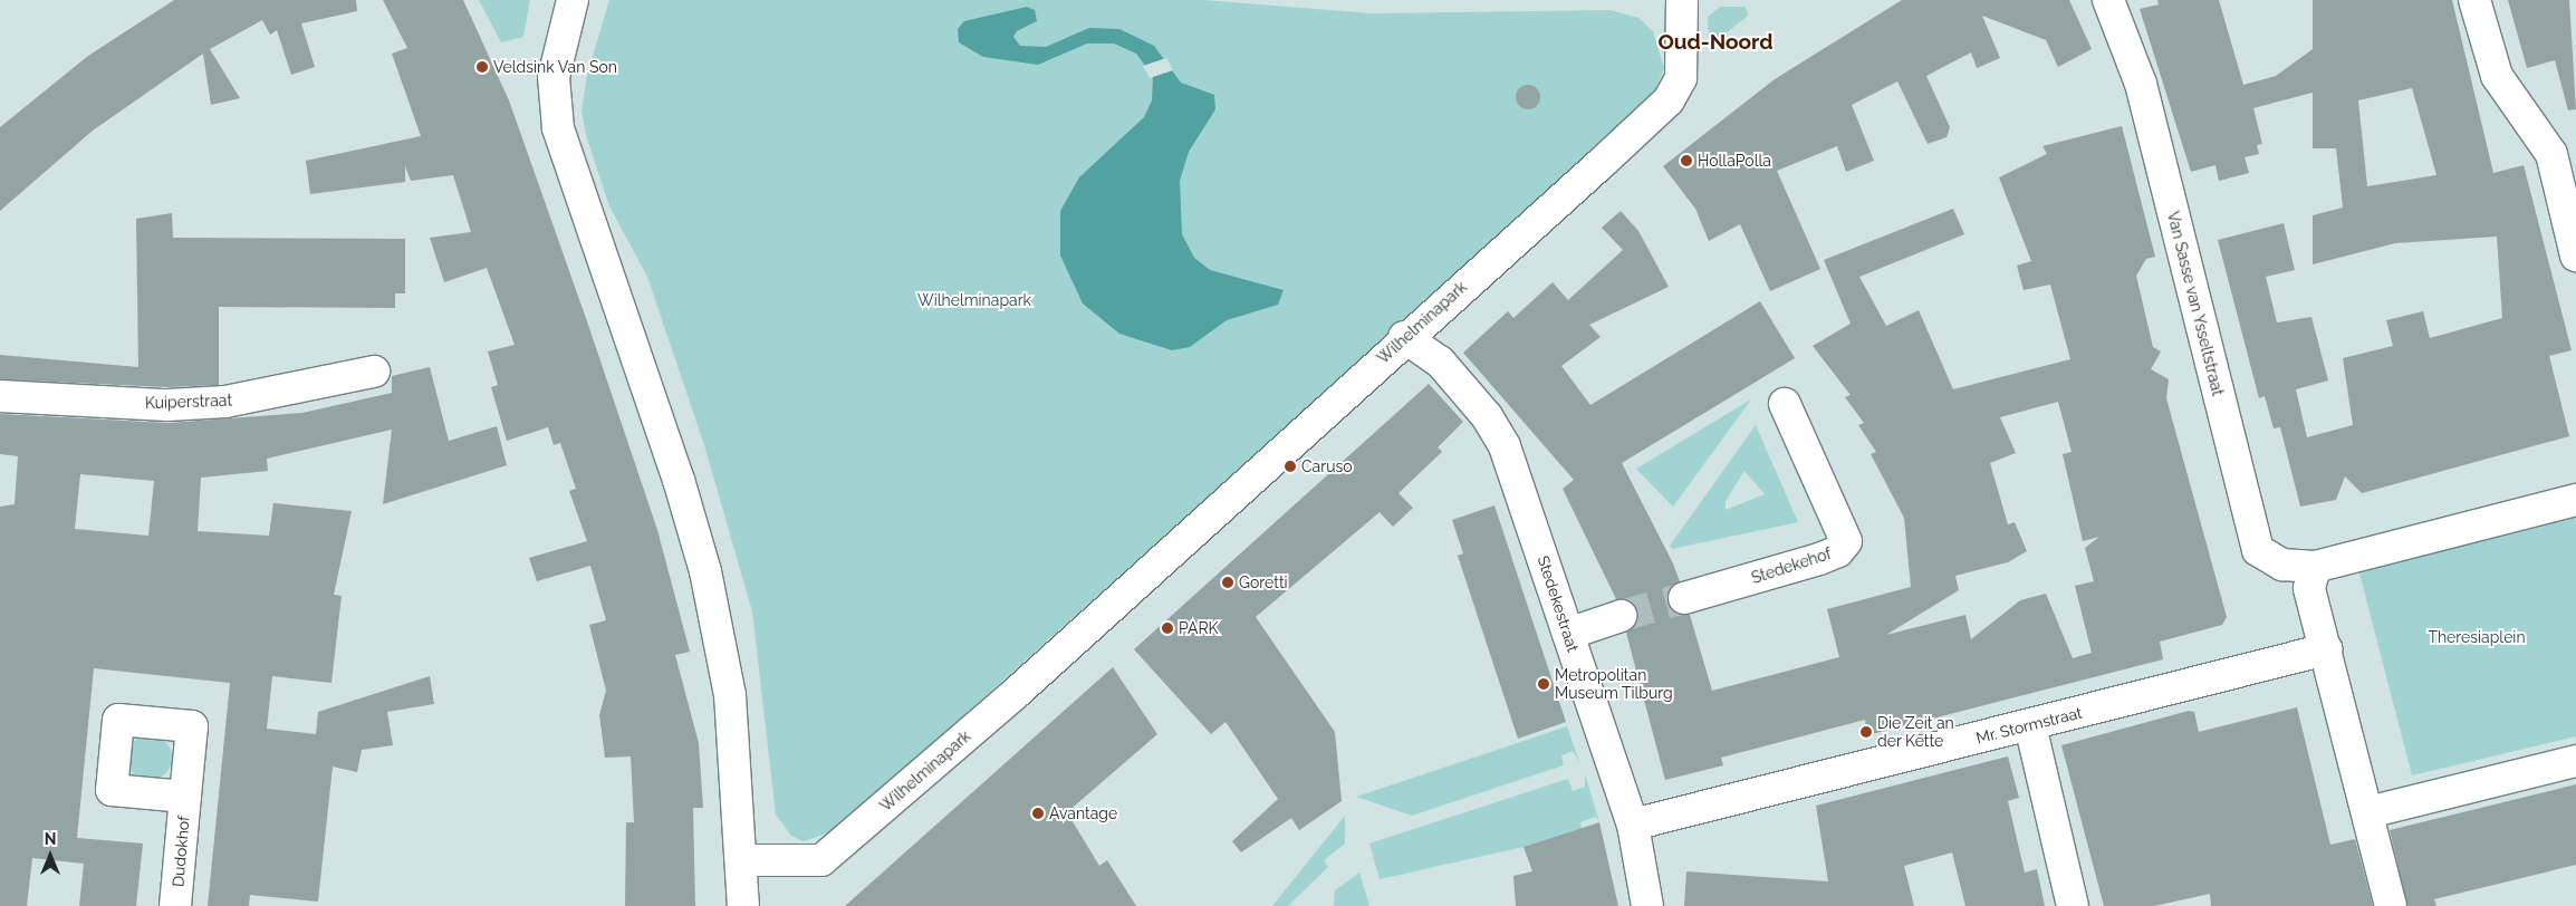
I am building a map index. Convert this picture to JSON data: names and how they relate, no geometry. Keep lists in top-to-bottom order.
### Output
{
  "streets": {
    "street": [
      "Van Sasse van Ysseltstraat",
      "Wilhelminapark",
      "Kuiperstraat",
      "Stedekehof",
      "Stedekestraat",
      "Mr. Stormstraat",
      "Dudokhof"
    ]
  },
  "crossings": [
    ["Wilhelminapark", "Stedekestraat"],
    ["Stedekestraat", "Mr. Stormstraat"]
  ],
  "districts": ["Oud-Noord"],
  "parks": ["Wilhelminapark", "Theresiaplein"],
  "places": [
    "Veldsink Van Son",
    "HollaPolla",
    "Caruso",
    "Goretti",
    "PARK",
    "Metropolitan Museum Tilburg",
    "Die Zeit an der Kette",
    "Avantage"
  ],
  "north": "top"
}
